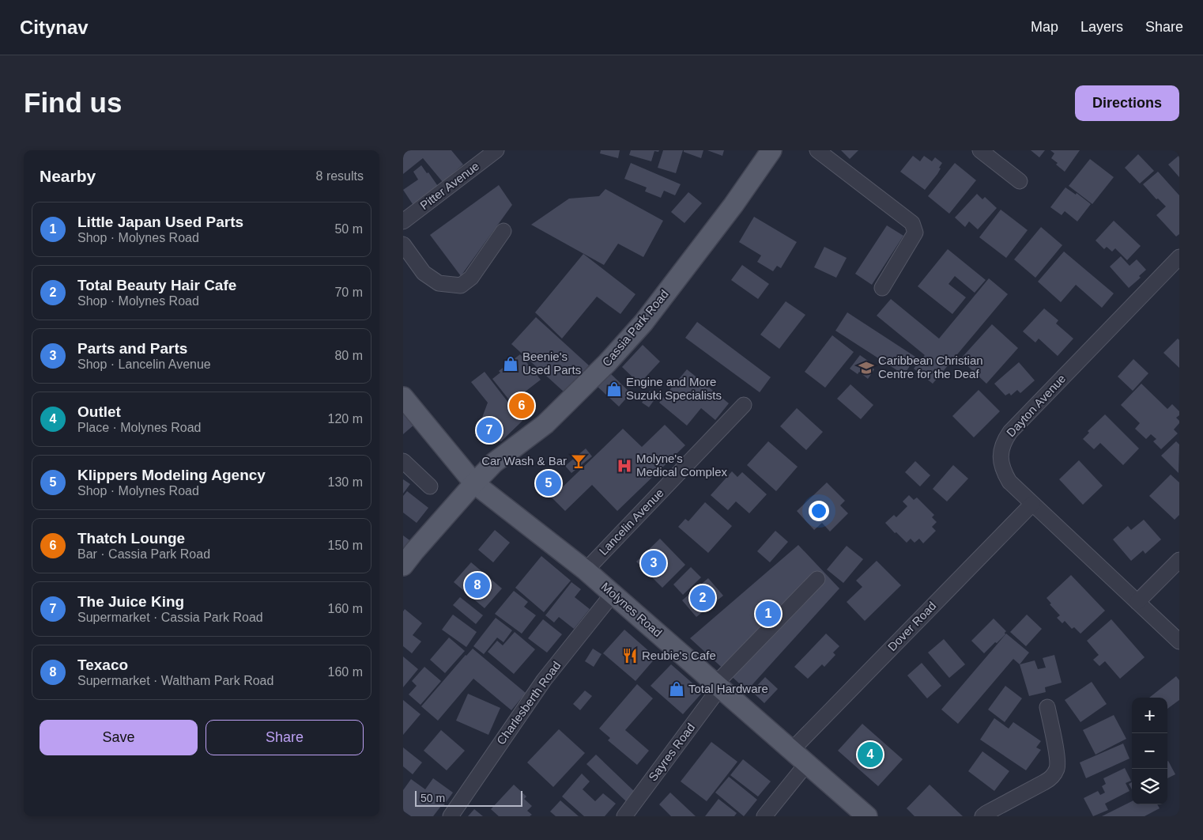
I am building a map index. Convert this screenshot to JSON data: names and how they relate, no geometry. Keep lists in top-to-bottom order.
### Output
{
  "streets": {
    "main road": ["Cassia Park Road", "Molynes Road"],
    "street": [
      "Pitter Avenue",
      "Dayton Avenue",
      "Lancelin Avenue",
      "Dover Road",
      "Charlesberth Road",
      "Sayres Road"
    ]
  },
  "crossings": [
    ["Cassia Park Road", "Molynes Road"],
    ["Dayton Avenue", "Dover Road"],
    ["Lancelin Avenue", "Molynes Road"],
    ["Molynes Road", "Dover Road"],
    ["Molynes Road", "Charlesberth Road"],
    ["Molynes Road", "Sayres Road"]
  ],
  "places": {
    "shop": ["Beenie's Used Parts", "Engine and More Suzuki Specialists", "Total Hardware"],
    "school or university": ["Caribbean Christian Centre for the Deaf"],
    "bar": ["Car Wash & Bar"],
    "hospital": ["Molyne's Medical Complex"],
    "restaurant": ["Reubie's Cafe"]
  },
  "scale_bar": "50 m",
  "page": {
    "header": "Citynav",
    "nav": ["Map", "Layers", "Share"],
    "buttons": [
      "Directions",
      ["Save", "Share"]
    ],
    "title": "Find us",
    "heading": ["Nearby", "8 results"],
    "list": [
      {
        "mark": "1",
        "name": "Little Japan Used Parts",
        "note": "Shop · Molynes Road",
        "value": "50 m"
      },
      {
        "mark": "2",
        "name": "Total Beauty Hair Cafe",
        "note": "Shop · Molynes Road",
        "value": "70 m"
      },
      {
        "mark": "3",
        "name": "Parts and Parts",
        "note": "Shop · Lancelin Avenue",
        "value": "80 m"
      },
      {
        "mark": "4",
        "name": "Outlet",
        "note": "Place · Molynes Road",
        "value": "120 m"
      },
      {
        "mark": "5",
        "name": "Klippers Modeling Agency",
        "note": "Shop · Molynes Road",
        "value": "130 m"
      },
      {
        "mark": "6",
        "name": "Thatch Lounge",
        "note": "Bar · Cassia Park Road",
        "value": "150 m"
      },
      {
        "mark": "7",
        "name": "The Juice King",
        "note": "Supermarket · Cassia Park Road",
        "value": "160 m"
      },
      {
        "mark": "8",
        "name": "Texaco",
        "note": "Supermarket · Waltham Park Road",
        "value": "160 m"
      }
    ],
    "pins": [
      "6",
      "7",
      "5",
      "3",
      "8",
      "2",
      "1",
      "4"
    ],
    "map_buttons": ["+", "−"],
    "scale": "50 m"
  }
}
